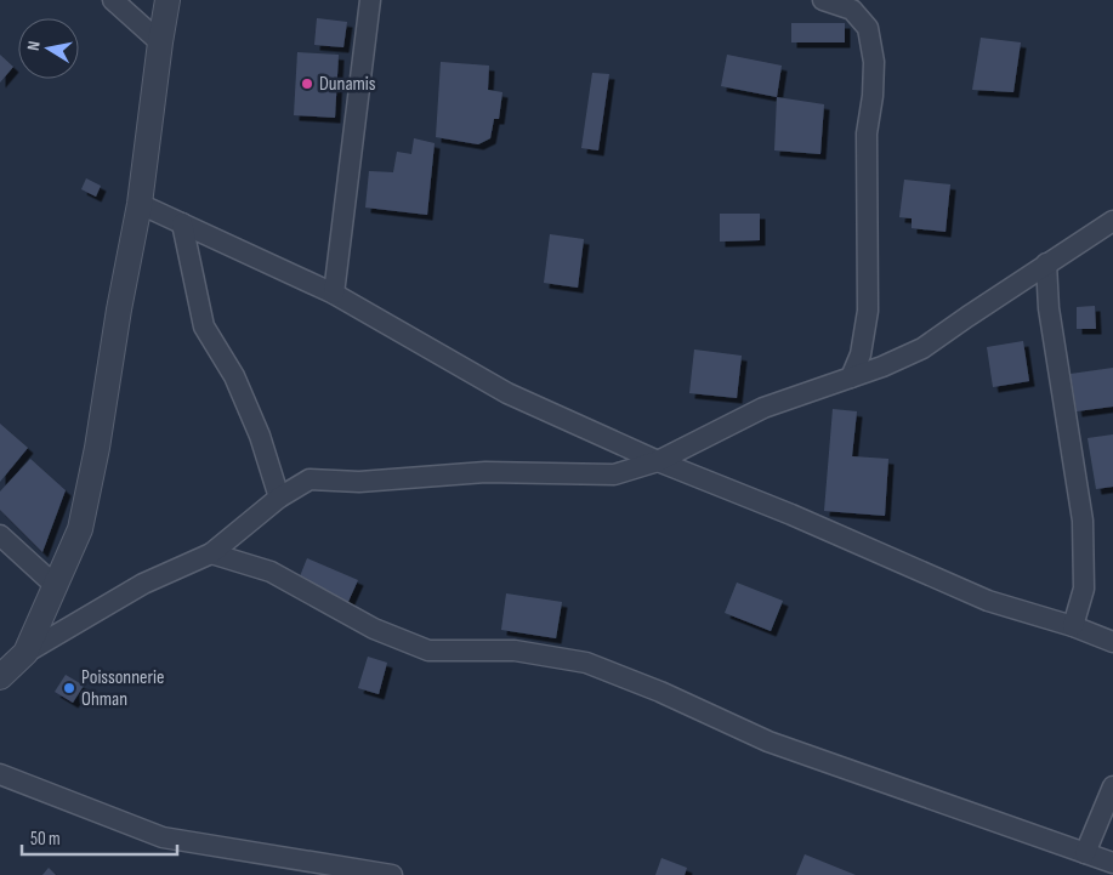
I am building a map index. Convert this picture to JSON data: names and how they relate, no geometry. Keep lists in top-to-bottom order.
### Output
{
  "places": ["Dunamis", "Poissonnerie Ohman"],
  "scale_bar": "50 m",
  "north": "left"
}
